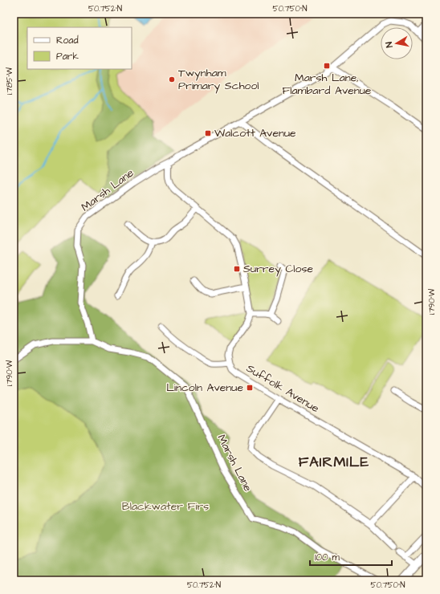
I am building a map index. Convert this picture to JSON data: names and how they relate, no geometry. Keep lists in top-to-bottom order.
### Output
{
  "streets": {
    "street": ["Marsh Lane", "Suffolk Avenue"]
  },
  "districts": ["FAIRMILE"],
  "parks": ["Blackwater Firs"],
  "places": {
    "transit": [
      "Marsh Lane, Flambard Avenue",
      "Walcott Avenue",
      "Surrey Close",
      "Lincoln Avenue"
    ],
    "other": ["Twynham Primary School"]
  },
  "legend": ["Road", "Park"],
  "scale_bar": "100 m",
  "north": "left",
  "coordinates": [
    "50.752°N",
    "50.750°N",
    "1.785°W",
    "1.790°W"
  ]
}
